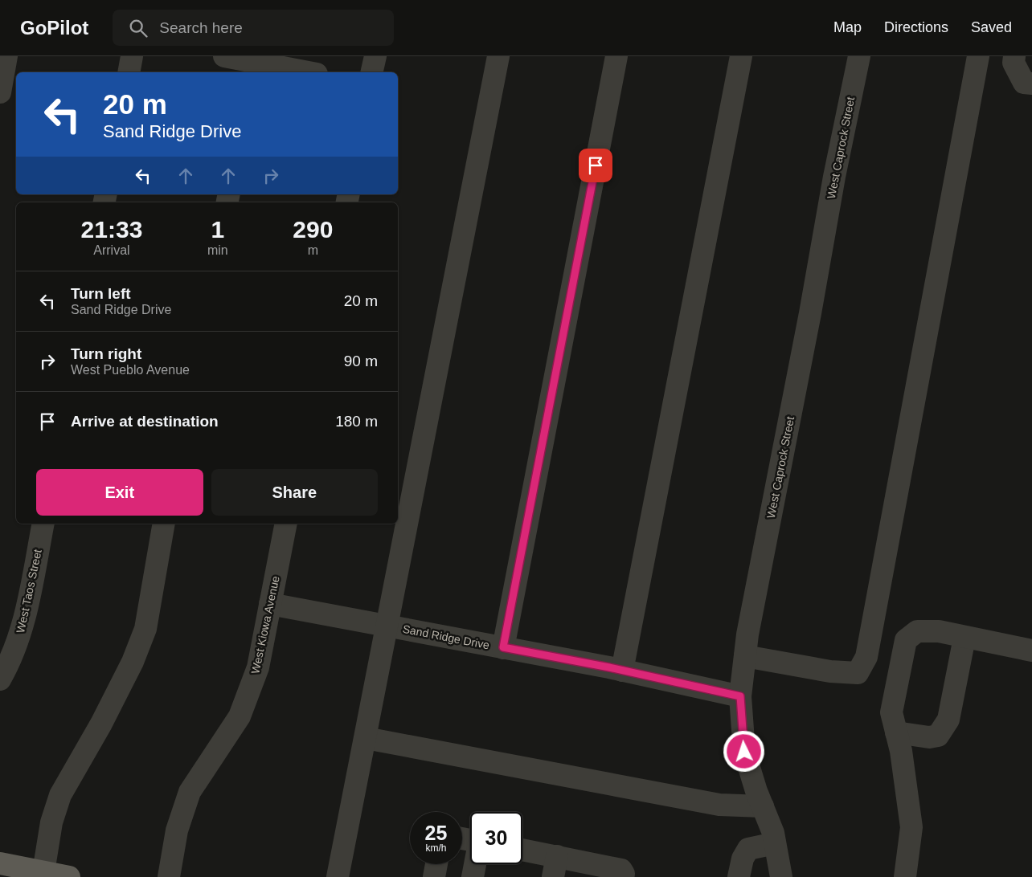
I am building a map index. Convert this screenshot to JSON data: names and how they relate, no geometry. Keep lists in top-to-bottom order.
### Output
{
  "streets": {
    "street": [
      "West Caprock Street",
      "West Taos Street",
      "West Kiowa Avenue",
      "Sand Ridge Drive"
    ]
  },
  "crossings": [
    ["West Caprock Street", "Sand Ridge Drive"],
    ["West Kiowa Avenue", "Sand Ridge Drive"]
  ],
  "page": {
    "header": "GoPilot",
    "search": "Search here",
    "nav": ["Map", "Directions", "Saved"],
    "turn": ["20 m", "Sand Ridge Drive"],
    "eta": [
      "21:33",
      "Arrival",
      "1",
      "min",
      "290",
      "m"
    ],
    "list": [
      {
        "name": "Turn left",
        "note": "Sand Ridge Drive",
        "value": "20 m"
      },
      {
        "name": "Turn right",
        "note": "West Pueblo Avenue",
        "value": "90 m"
      },
      {
        "name": "Arrive at destination",
        "value": "180 m"
      }
    ],
    "buttons": ["Exit", "Share"],
    "speed": "25 km/h",
    "limit": "30"
  }
}
